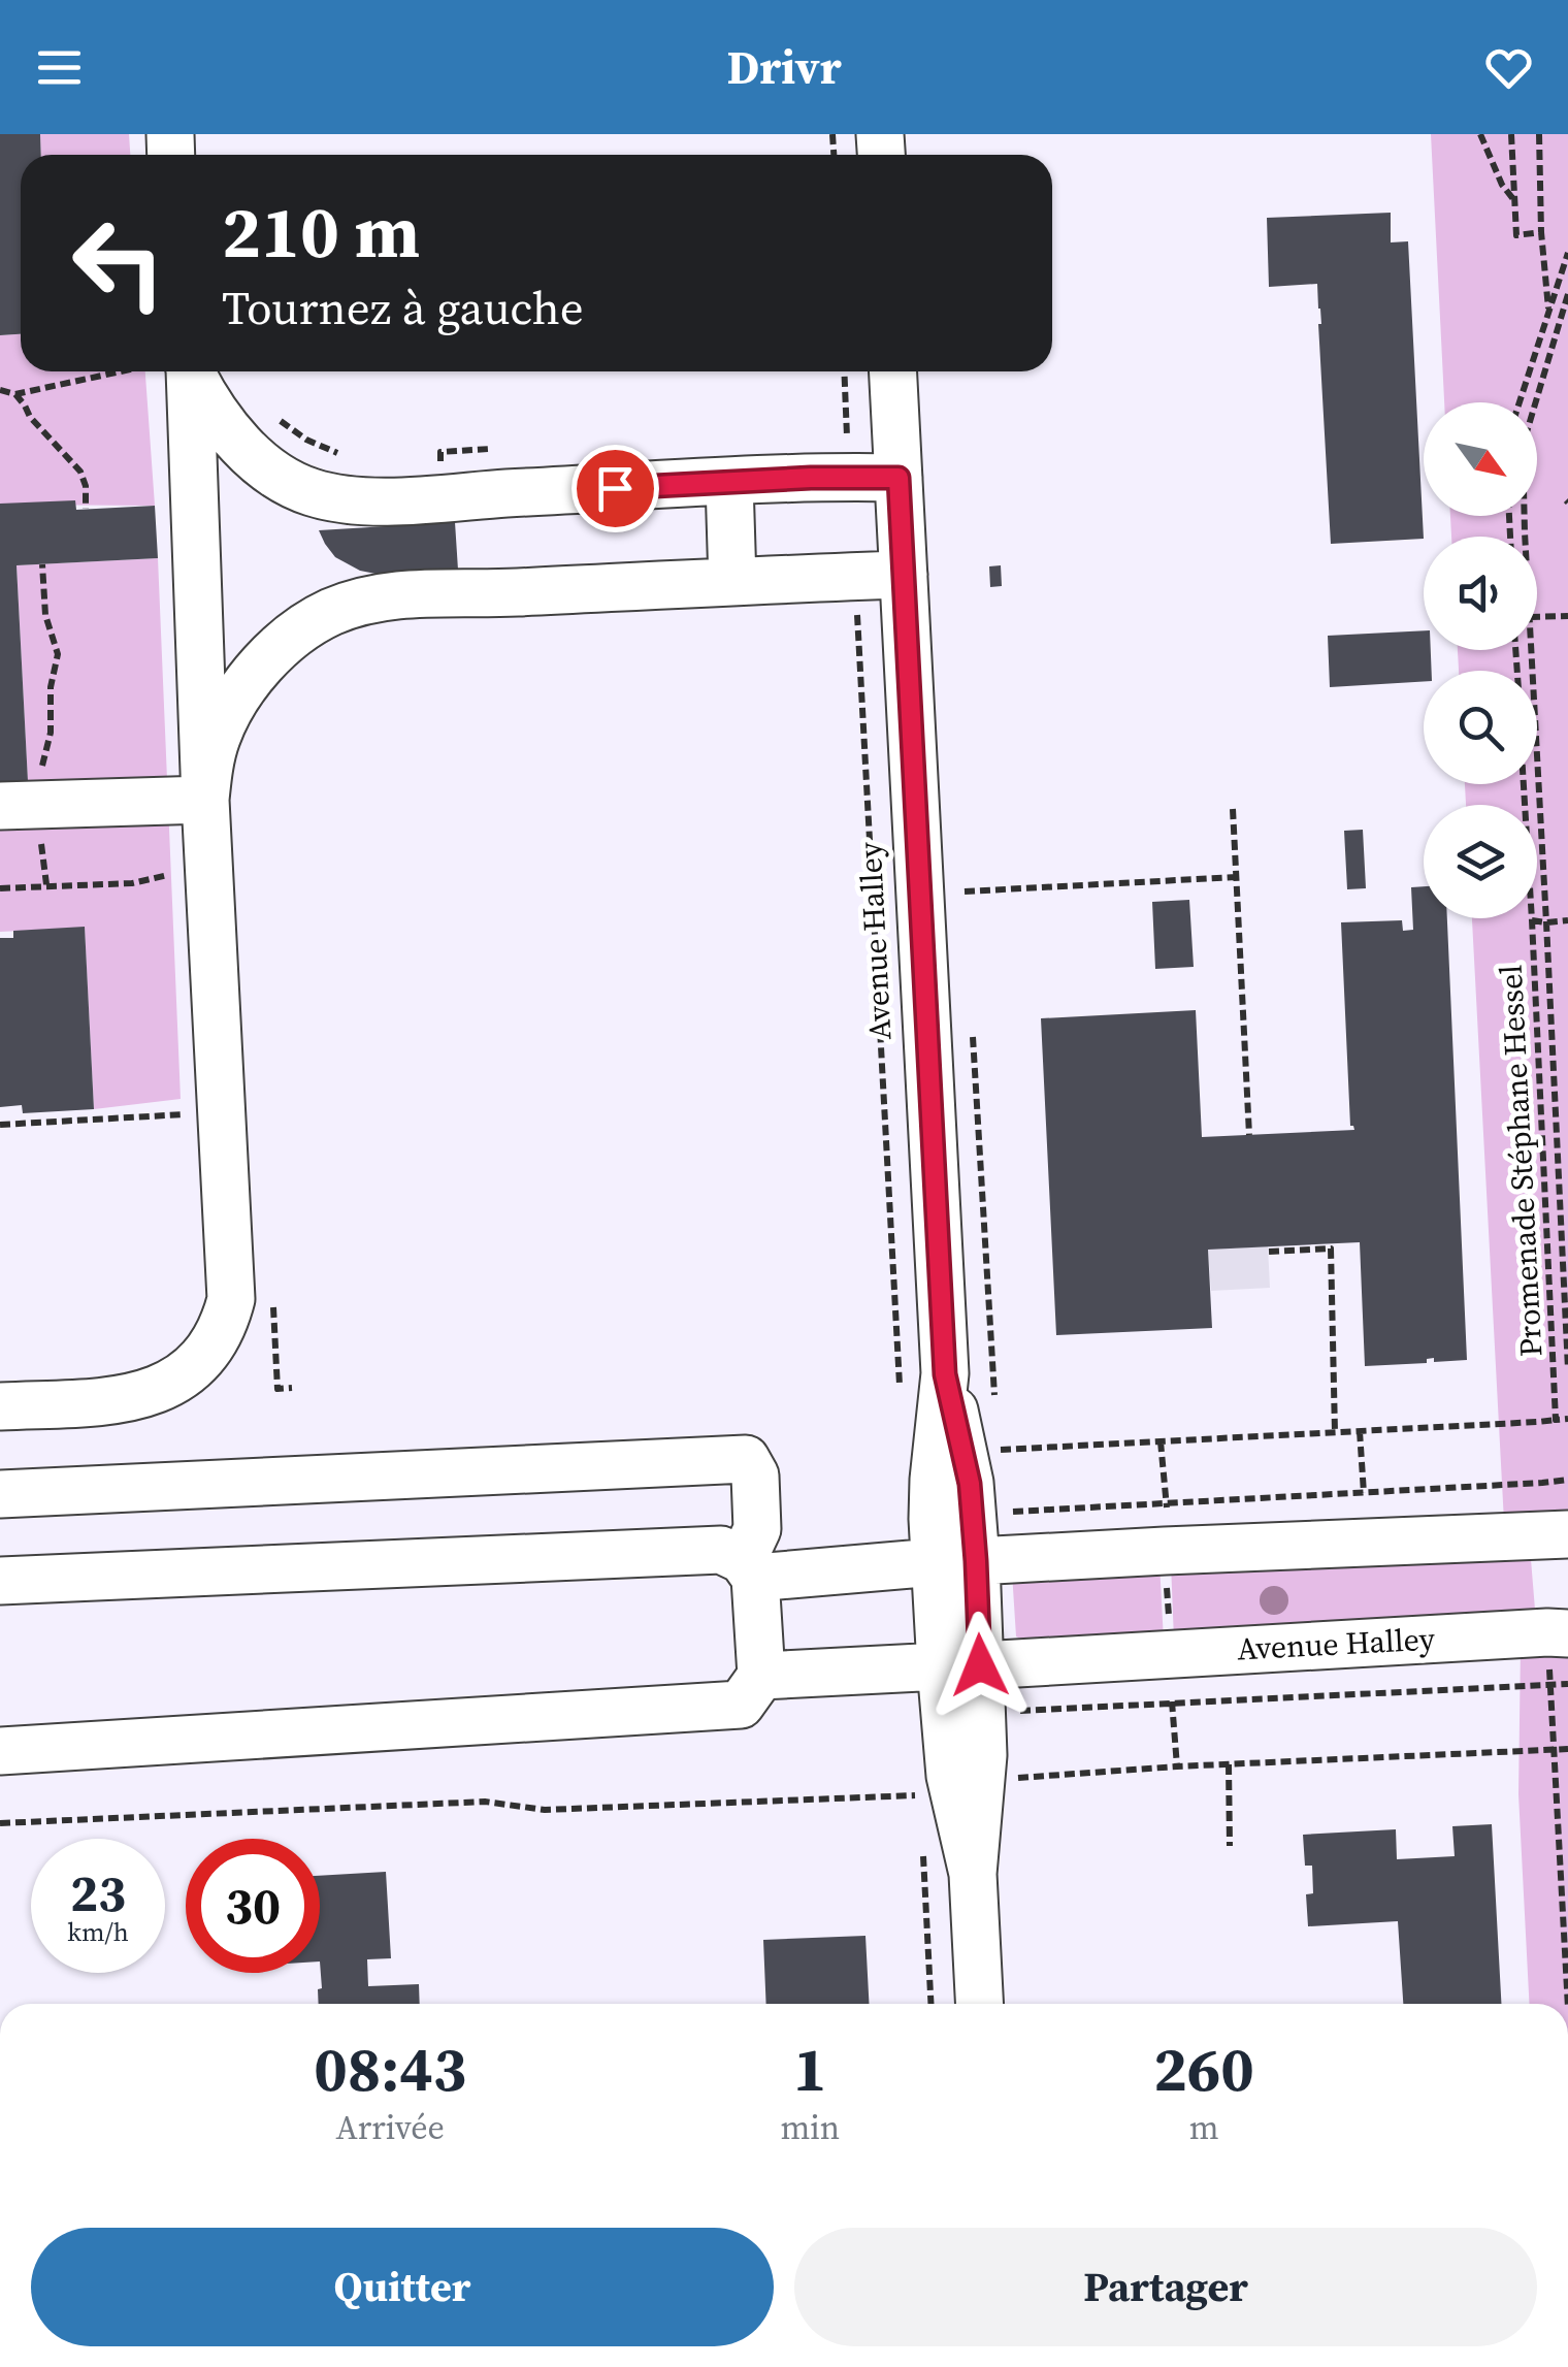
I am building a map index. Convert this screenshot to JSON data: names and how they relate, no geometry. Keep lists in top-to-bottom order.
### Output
{
  "streets": {
    "street": ["Avenue Halley"],
    "path": ["Promenade Stéphane Hessel"]
  },
  "north": "bottom right",
  "page": {
    "header": "Drivr",
    "turn": ["210 m", "Tournez à gauche"],
    "speed": "23 km/h",
    "limit": "30",
    "eta": [
      "08:43",
      "Arrivée",
      "1",
      "min",
      "260",
      "m"
    ],
    "buttons": ["Quitter", "Partager"]
  }
}
